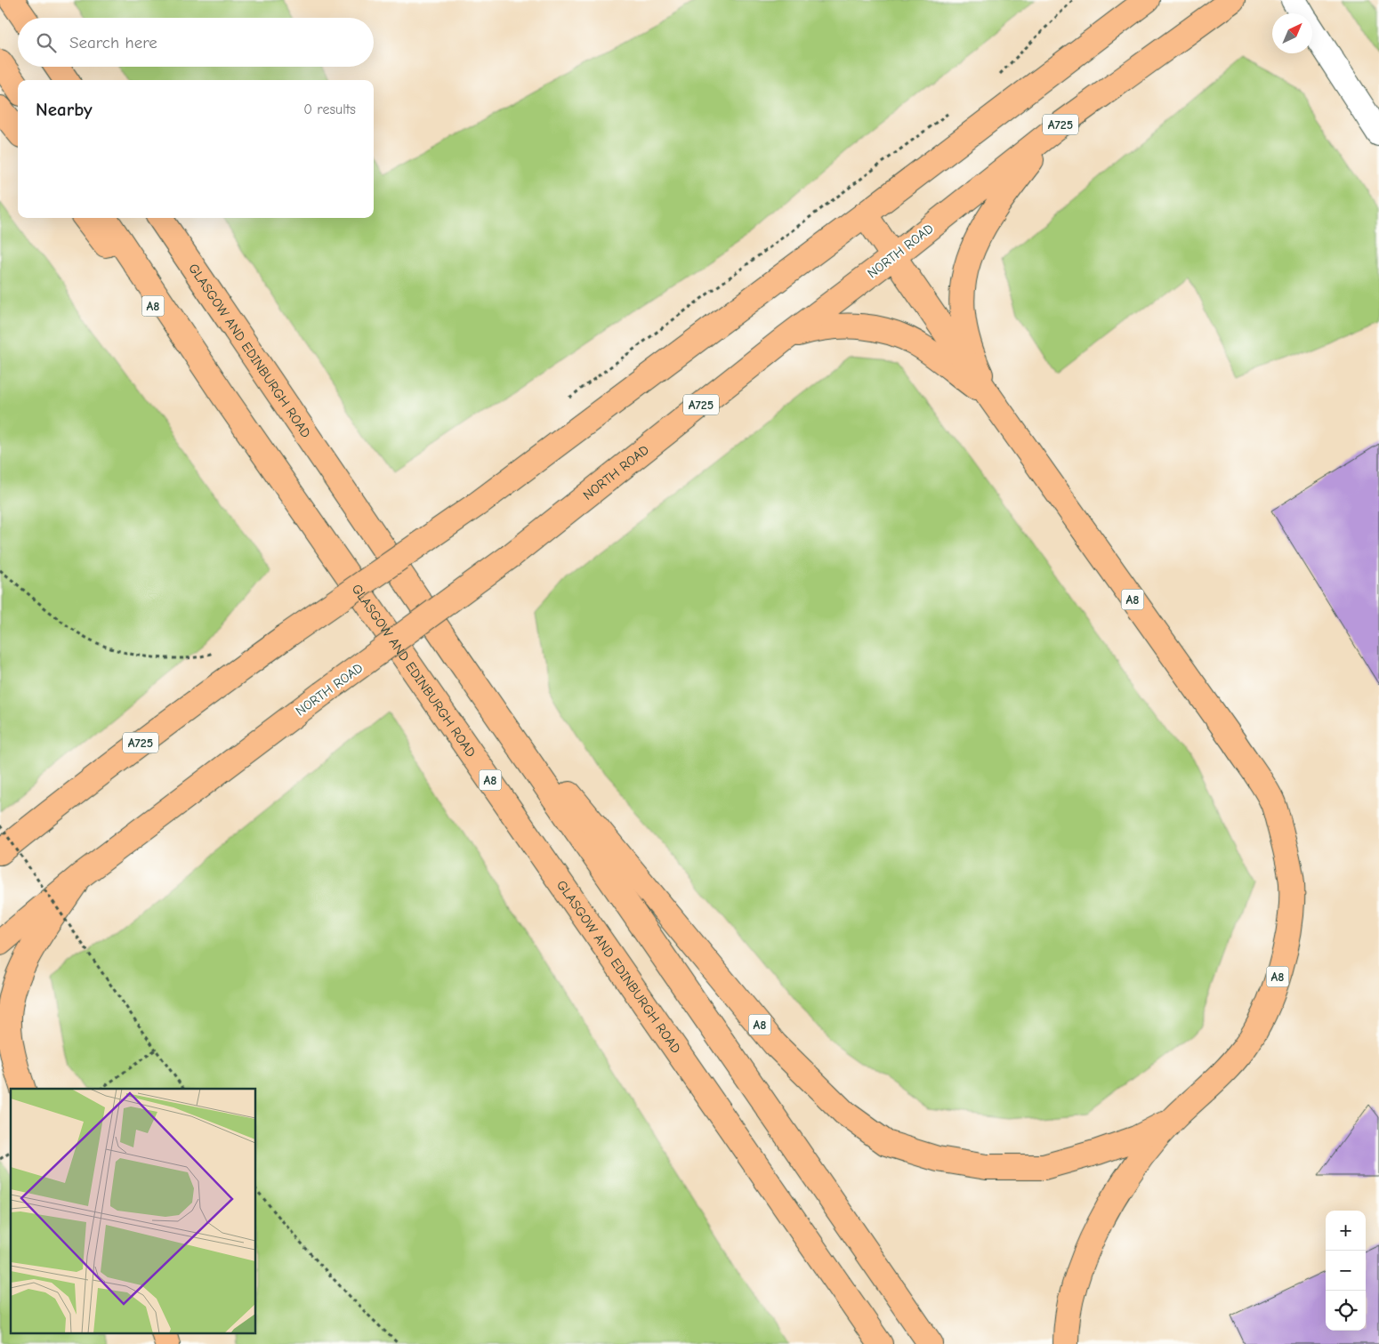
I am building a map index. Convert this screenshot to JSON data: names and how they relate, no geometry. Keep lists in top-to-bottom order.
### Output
{
  "streets": {
    "main road": [
      "A725",
      "NORTH ROAD",
      "A8",
      "GLASGOW AND EDINBURGH ROAD"
    ]
  },
  "crossings": [
    ["A725", "NORTH ROAD"],
    ["A725", "A8"],
    ["NORTH ROAD", "A8"],
    ["A8", "GLASGOW AND EDINBURGH ROAD"]
  ],
  "north": "top right",
  "page": {
    "search": "Search here",
    "heading": ["Nearby", "0 results"],
    "map_buttons": ["+", "−"]
  }
}
